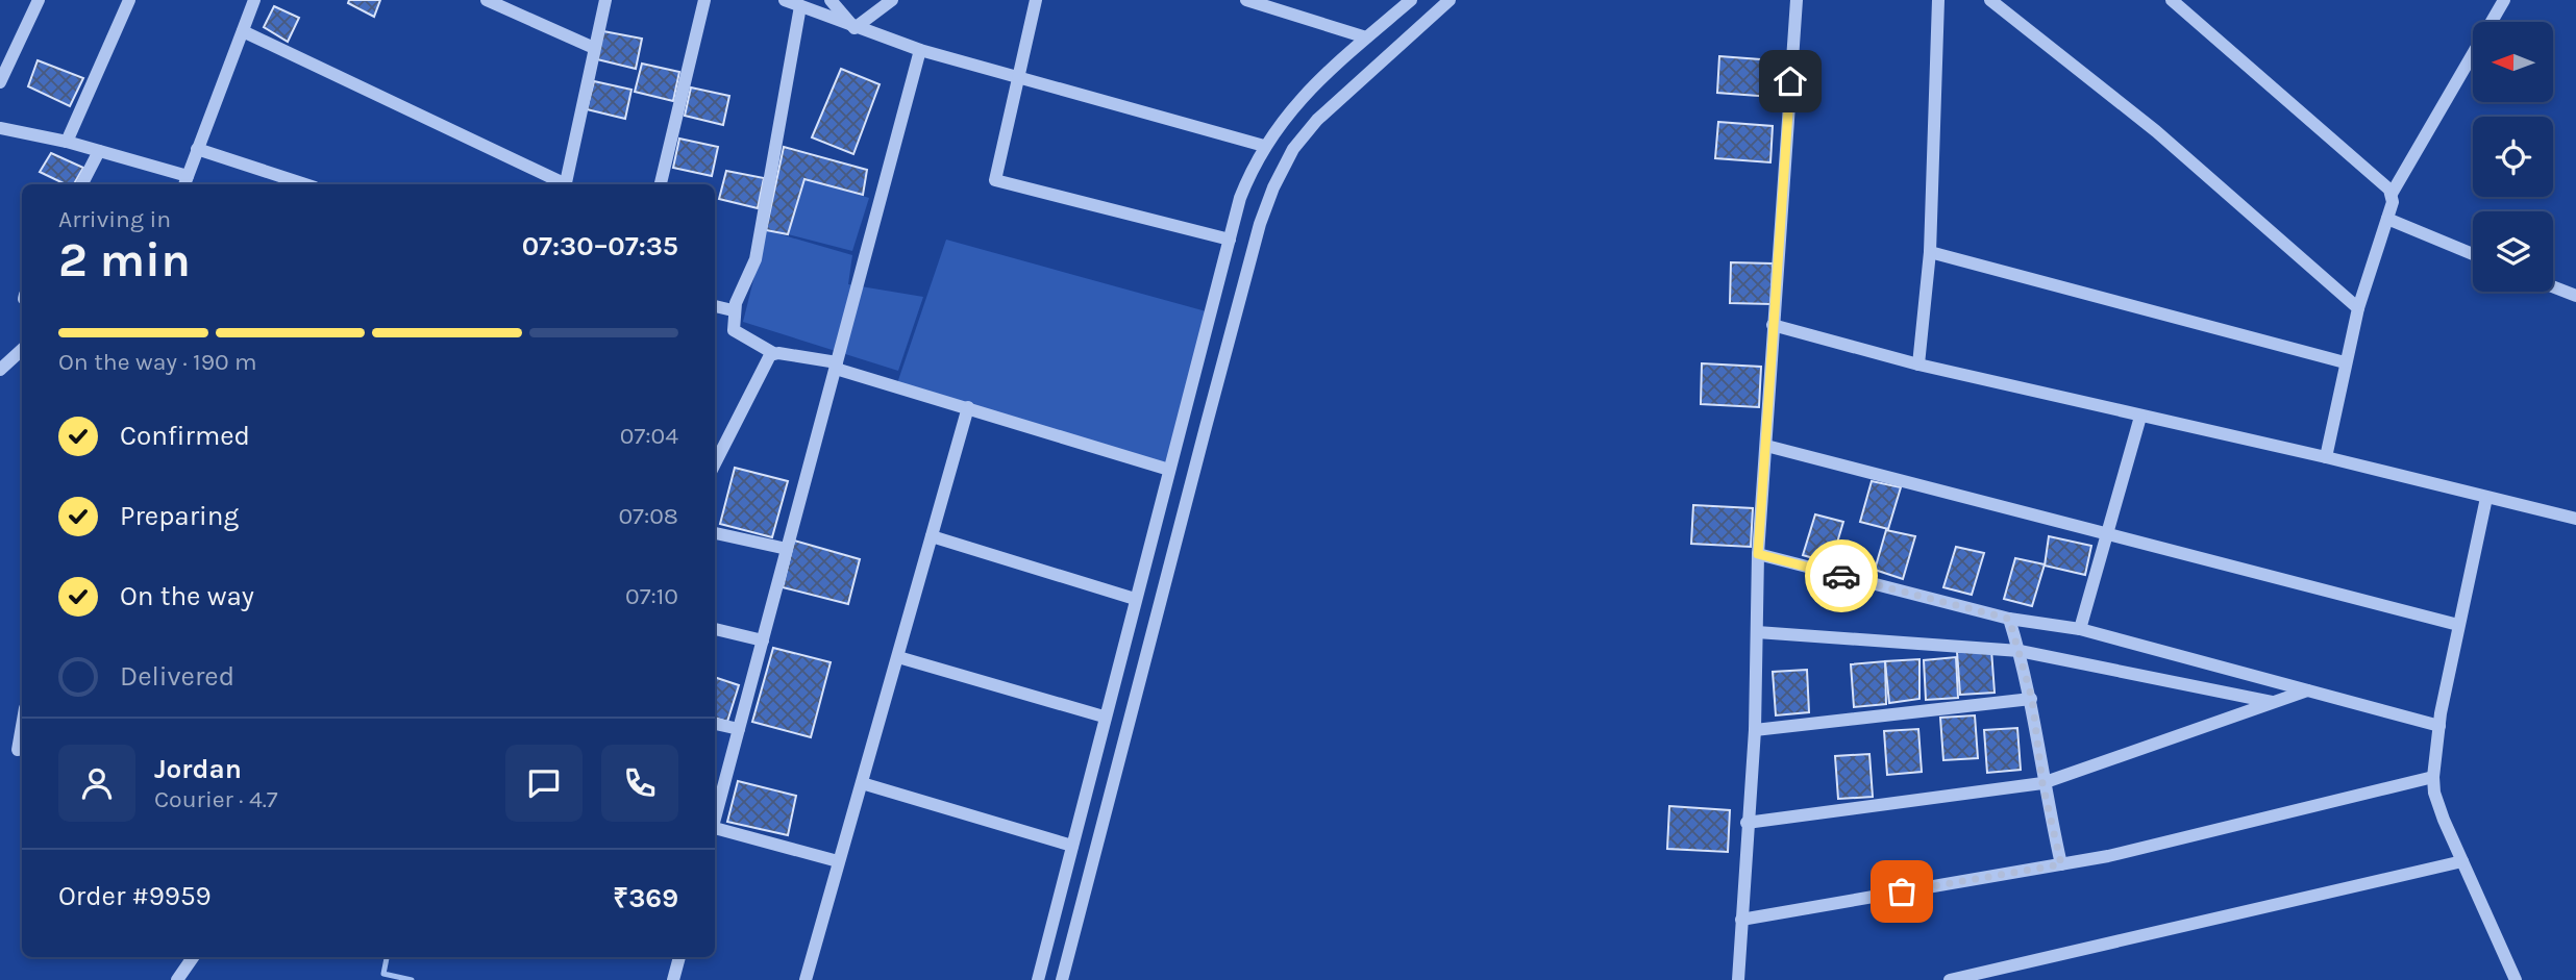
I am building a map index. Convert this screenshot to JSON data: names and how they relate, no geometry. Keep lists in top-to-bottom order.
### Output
{
  "north": "left",
  "page": {
    "heading": ["2 min", "Arriving in", "07:30–07:35"],
    "panel": [
      "Jordan",
      "Courier · 4.7",
      "Order #9959",
      "₹369"
    ],
    "bar": "On the way · 190 m",
    "list": [
      ["Confirmed", "07:04"],
      ["Preparing", "07:08"],
      ["On the way", "07:10"],
      "Delivered"
    ]
  }
}
